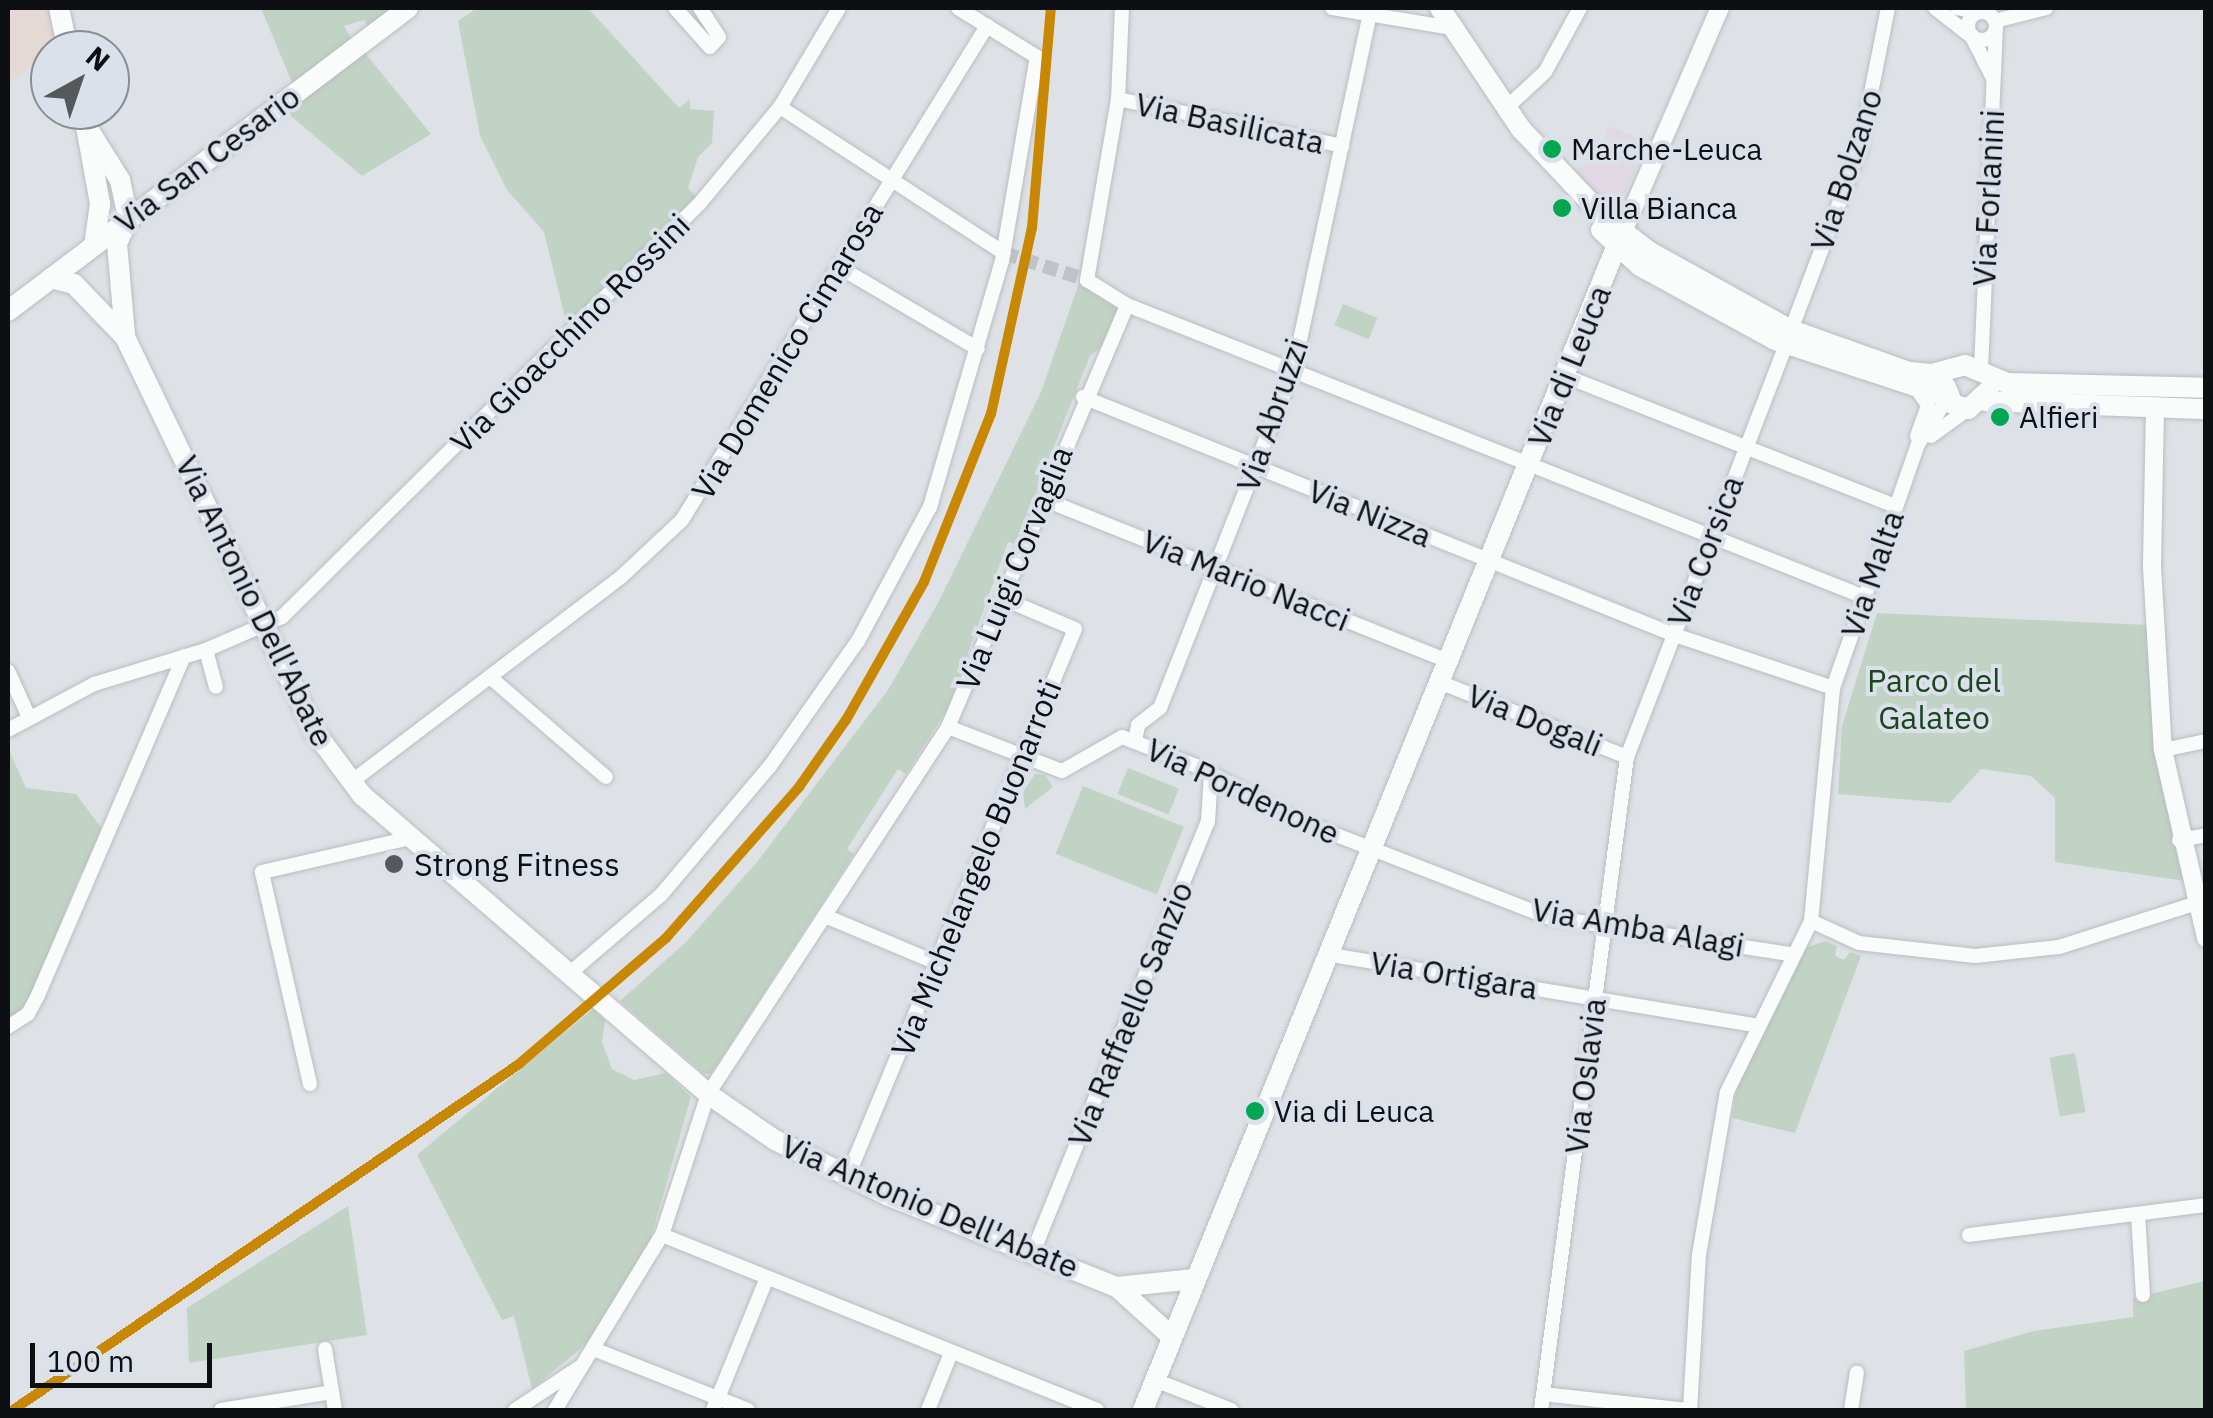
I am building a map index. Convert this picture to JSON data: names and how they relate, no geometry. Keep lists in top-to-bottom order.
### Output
{
  "streets": {
    "main road": ["Via San Cesario", "Via di Leuca", "Via Antonio Dell'Abate"],
    "street": [
      "Via Basilicata",
      "Via Bolzano",
      "Via Forlanini",
      "Via Gioacchino Rossini",
      "Via Domenico Cimarosa",
      "Via Abruzzi",
      "Via Nizza",
      "Via Corsica",
      "Via Luigi Corvaglia",
      "Via Malta",
      "Via Mario Nacci",
      "Via Dogali",
      "Via Pordenone",
      "Via Michelangelo Buonarroti",
      "Via Amba Alagi",
      "Via Ortigara",
      "Via Raffaello Sanzio",
      "Via Oslavia"
    ]
  },
  "crossings": [
    ["Via Basilicata", "Via Abruzzi"],
    ["Via San Cesario", "Via Antonio Dell'Abate"],
    ["Via Bolzano", "Via Corsica"],
    ["Via Gioacchino Rossini", "Via Antonio Dell'Abate"],
    ["Via Domenico Cimarosa", "Via Antonio Dell'Abate"],
    ["Via di Leuca", "Via Nizza"],
    ["Via di Leuca", "Via Mario Nacci"],
    ["Via di Leuca", "Via Antonio Dell'Abate"],
    ["Via di Leuca", "Via Dogali"],
    ["Via di Leuca", "Via Pordenone"],
    ["Via di Leuca", "Via Amba Alagi"],
    ["Via di Leuca", "Via Ortigara"],
    ["Via Abruzzi", "Via Nizza"],
    ["Via Abruzzi", "Via Mario Nacci"],
    ["Via Abruzzi", "Via Pordenone"],
    ["Via Nizza", "Via Corsica"],
    ["Via Nizza", "Via Luigi Corvaglia"],
    ["Via Nizza", "Via Malta"],
    ["Via Corsica", "Via Dogali"],
    ["Via Corsica", "Via Oslavia"],
    ["Via Luigi Corvaglia", "Via Mario Nacci"],
    ["Via Luigi Corvaglia", "Via Antonio Dell'Abate"],
    ["Via Luigi Corvaglia", "Via Pordenone"],
    ["Via Luigi Corvaglia", "Via Michelangelo Buonarroti"],
    ["Via Antonio Dell'Abate", "Via Michelangelo Buonarroti"],
    ["Via Antonio Dell'Abate", "Via Raffaello Sanzio"],
    ["Via Dogali", "Via Oslavia"],
    ["Via Pordenone", "Via Michelangelo Buonarroti"],
    ["Via Pordenone", "Via Amba Alagi"],
    ["Via Pordenone", "Via Raffaello Sanzio"],
    ["Via Amba Alagi", "Via Oslavia"],
    ["Via Ortigara", "Via Oslavia"]
  ],
  "parks": ["Parco del Galateo"],
  "places": [
    "Marche-Leuca",
    "Villa Bianca",
    "Alfieri",
    "Strong Fitness",
    "Via di Leuca"
  ],
  "scale_bar": "100 m",
  "north": "top right"
}
